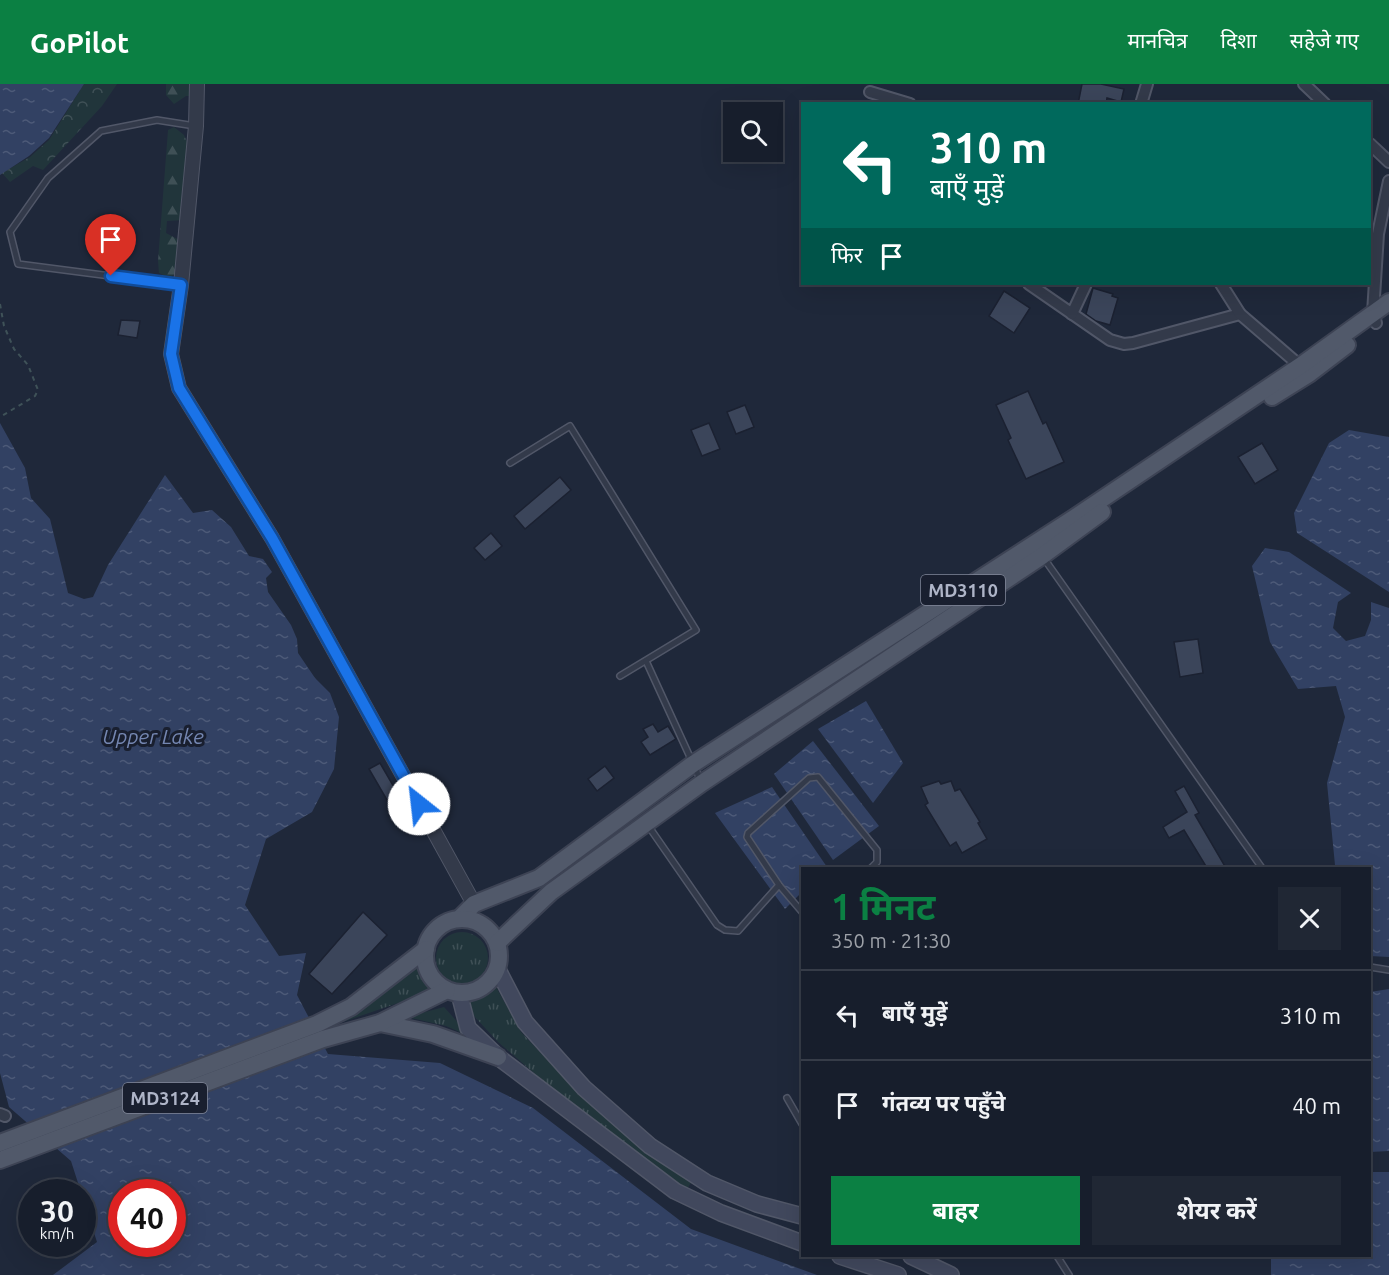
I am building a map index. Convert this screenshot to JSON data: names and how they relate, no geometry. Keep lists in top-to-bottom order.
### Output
{
  "streets": {
    "main road": ["MD3110", "MD3124"]
  },
  "water": ["Upper Lake"],
  "page": {
    "header": "GoPilot",
    "nav": ["मानचित्र", "दिशा", "सहेजे गए"],
    "turn": ["310 m", "बाएँ मुड़ें"],
    "then": "फिर",
    "heading": ["1 मिनट", "350 m · 21:30"],
    "list": [
      {
        "name": "बाएँ मुड़ें",
        "value": "310 m"
      },
      {
        "name": "गंतव्य पर पहुँचे",
        "value": "40 m"
      }
    ],
    "buttons": ["बाहर", "शेयर करें"],
    "speed": "30 km/h",
    "limit": "40"
  }
}
